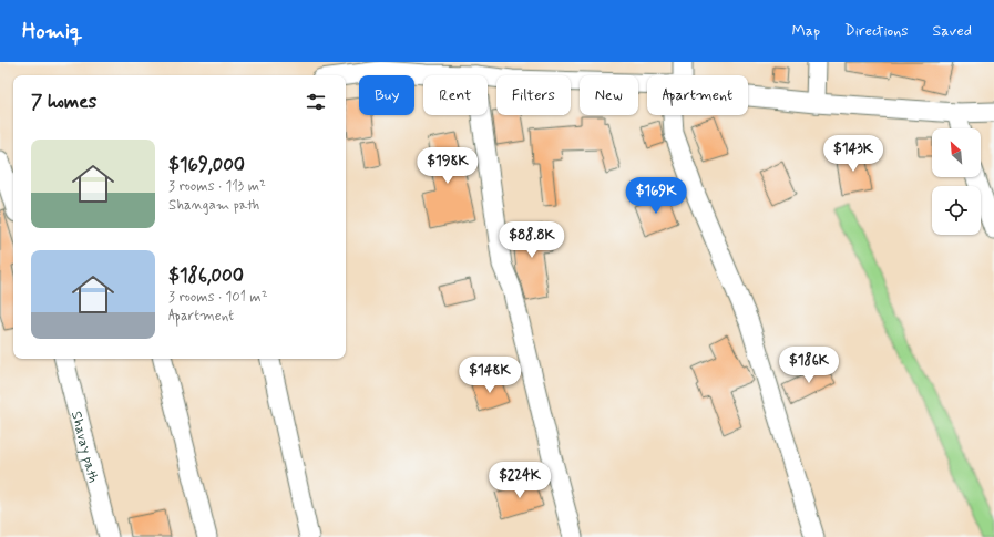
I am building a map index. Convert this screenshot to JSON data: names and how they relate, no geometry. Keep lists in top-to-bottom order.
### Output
{
  "streets": {
    "street": ["Shavay path"]
  },
  "north": "top left",
  "page": {
    "header": "Homiq",
    "nav": ["Map", "Directions", "Saved"],
    "chip": [
      "Buy",
      "Rent",
      "Filters",
      "New",
      "Apartment"
    ],
    "heading": "7 homes",
    "list": [
      {
        "name": "$169,000",
        "note": "3 rooms · 113 m² · Shangam path"
      },
      {
        "name": "$186,000",
        "note": "3 rooms · 101 m² · Apartment"
      }
    ],
    "price": [
      "$143K",
      "$198K",
      "$169K",
      "$88.8K",
      "$186K",
      "$148K",
      "$224K"
    ]
  }
}
